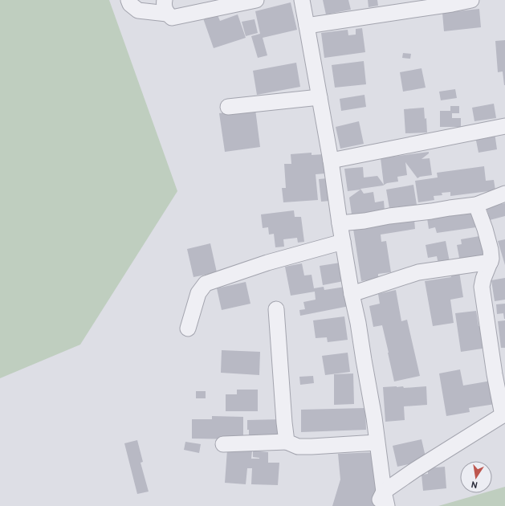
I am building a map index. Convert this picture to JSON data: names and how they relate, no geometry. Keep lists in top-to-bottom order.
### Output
{
  "north": "bottom"
}
